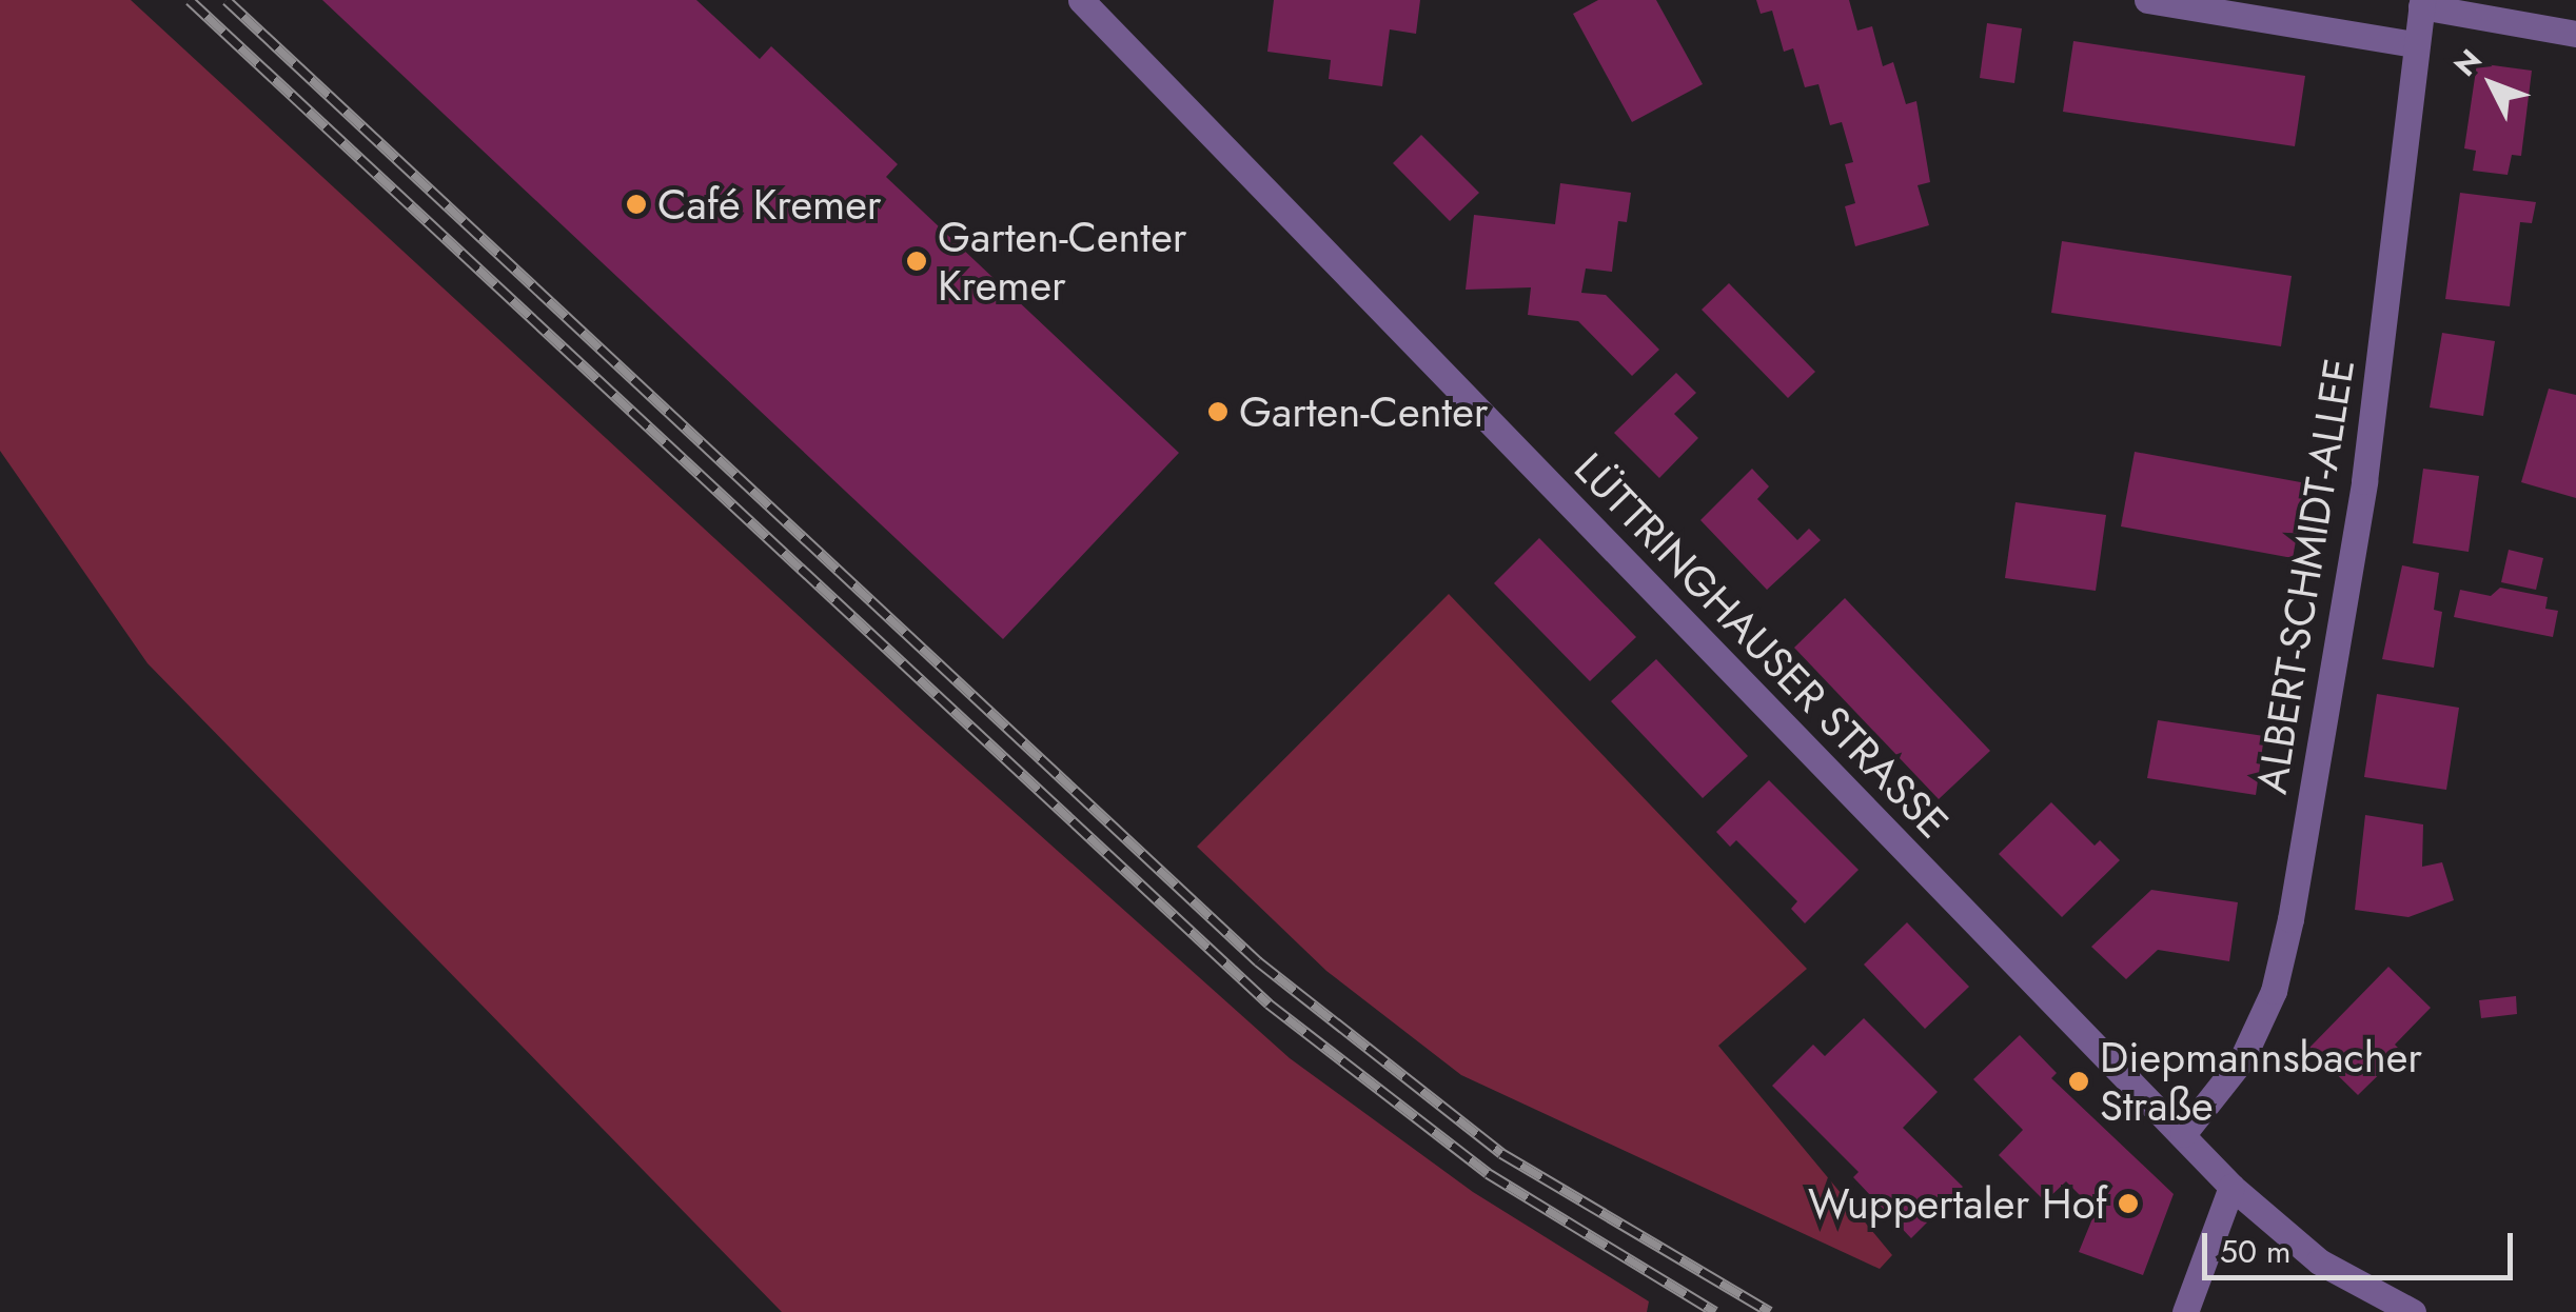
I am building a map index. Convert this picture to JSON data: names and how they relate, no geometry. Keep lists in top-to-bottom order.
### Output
{
  "streets": {
    "street": ["ALBERT-SCHMIDT-ALLEE", "LÜTTRINGHAUSER STRASSE"]
  },
  "crossings": [
    ["ALBERT-SCHMIDT-ALLEE", "LÜTTRINGHAUSER STRASSE"]
  ],
  "places": [
    "Café Kremer",
    "Garten-Center Kremer",
    "Garten-Center",
    "Diepmannsbacher Straße",
    "Wuppertaler Hof"
  ],
  "scale_bar": "50 m",
  "north": "top left"
}
